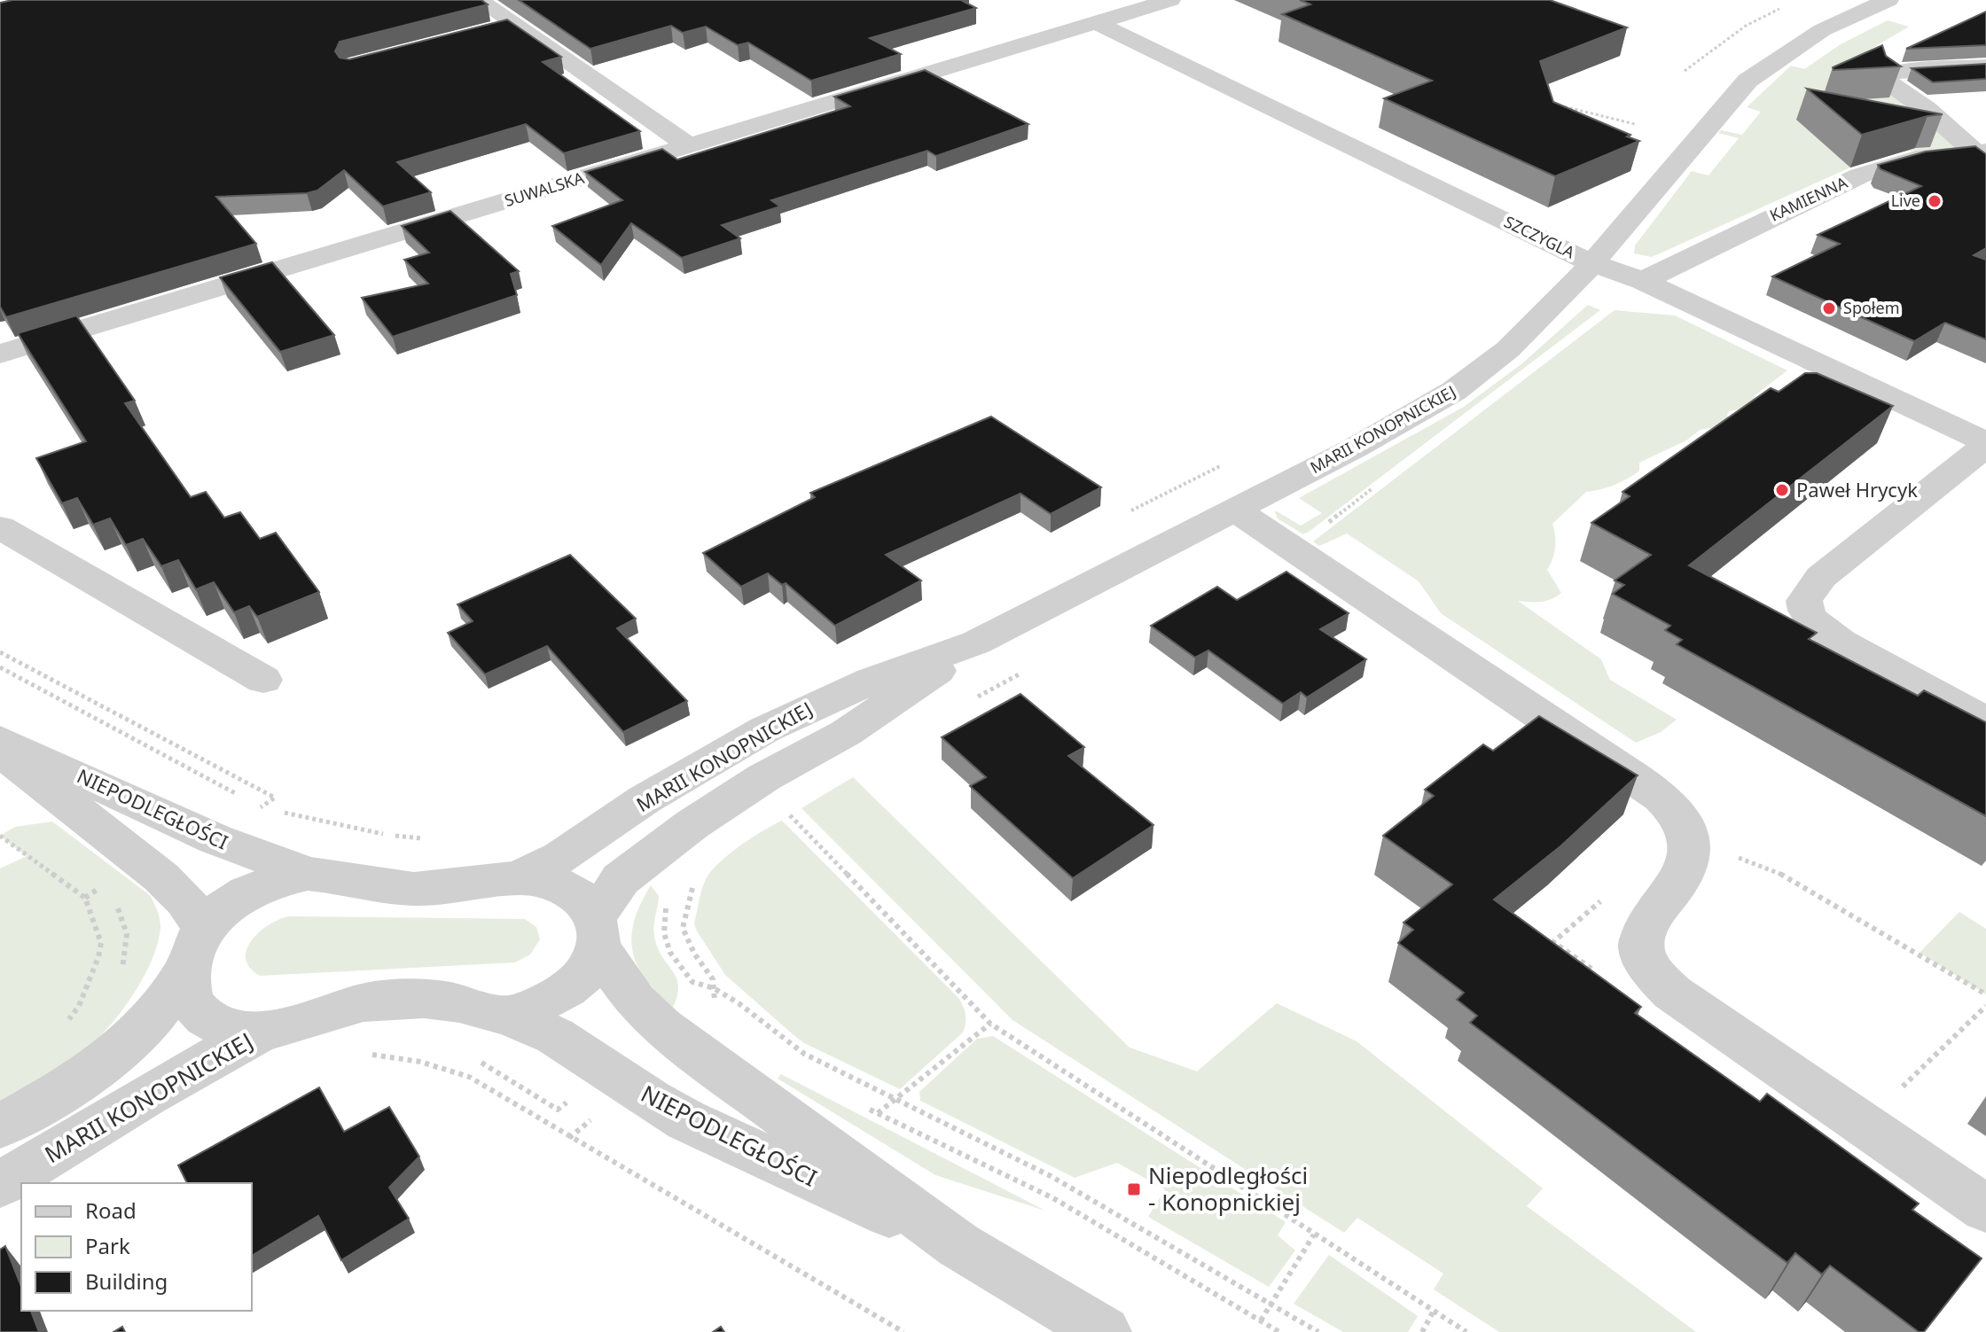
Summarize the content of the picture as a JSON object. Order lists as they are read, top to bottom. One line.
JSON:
{"streets":{"street":["SUWALSKA","KAMIENNA","SZCZYGLA","MARII KONOPNICKIEJ","NIEPODLEGŁOŚCI"]},"crossings":[["SUWALSKA","SZCZYGLA"],["KAMIENNA","SZCZYGLA"],["SZCZYGLA","MARII KONOPNICKIEJ"],["MARII KONOPNICKIEJ","NIEPODLEGŁOŚCI"]],"places":{"other":["Live","Społem","Paweł Hrycyk"],"transit":["Niepodległości - Konopnickiej"]},"legend":["Road","Park","Building"]}
